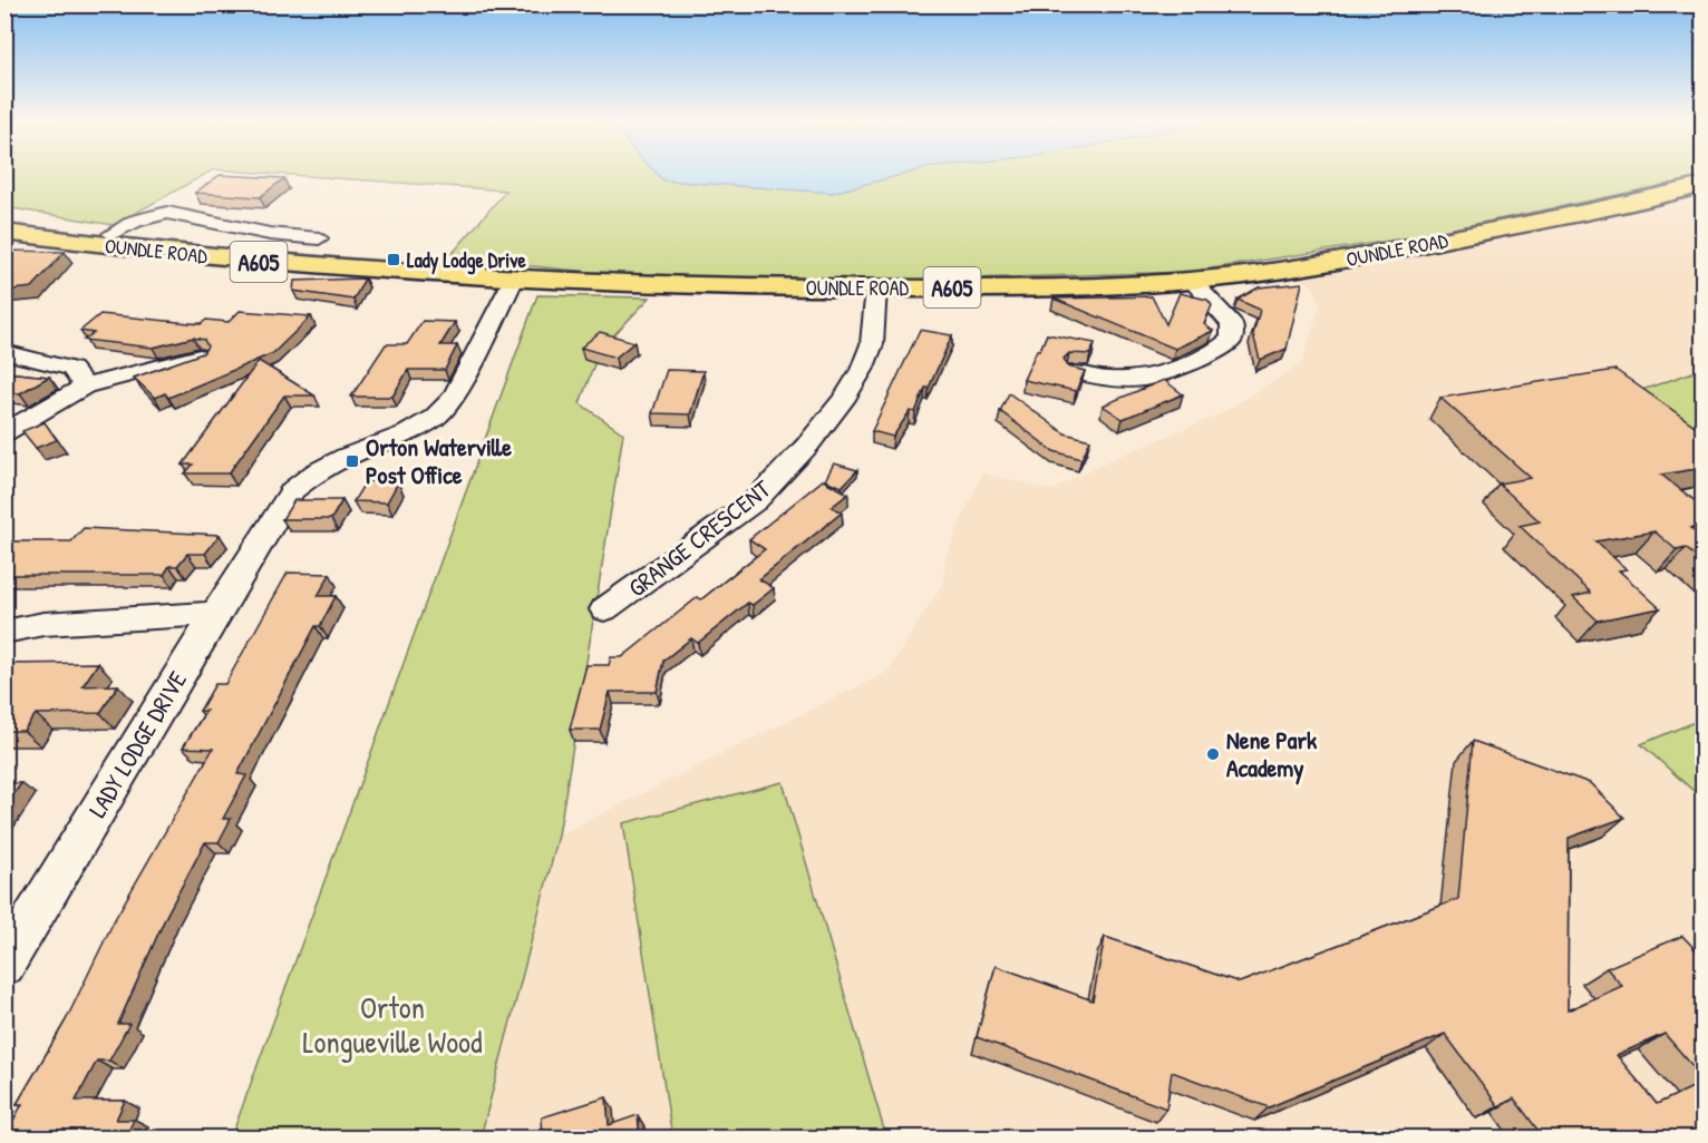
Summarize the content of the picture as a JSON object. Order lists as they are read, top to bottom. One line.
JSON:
{"streets":{"main road":["OUNDLE ROAD","A605"],"street":["GRANGE CRESCENT","LADY LODGE DRIVE"]},"crossings":[["OUNDLE ROAD","GRANGE CRESCENT"],["OUNDLE ROAD","LADY LODGE DRIVE"]],"parks":["Orton Longueville Wood"],"places":{"transit":["Lady Lodge Drive","Orton Waterville Post Office"],"other":["Nene Park Academy"]}}
